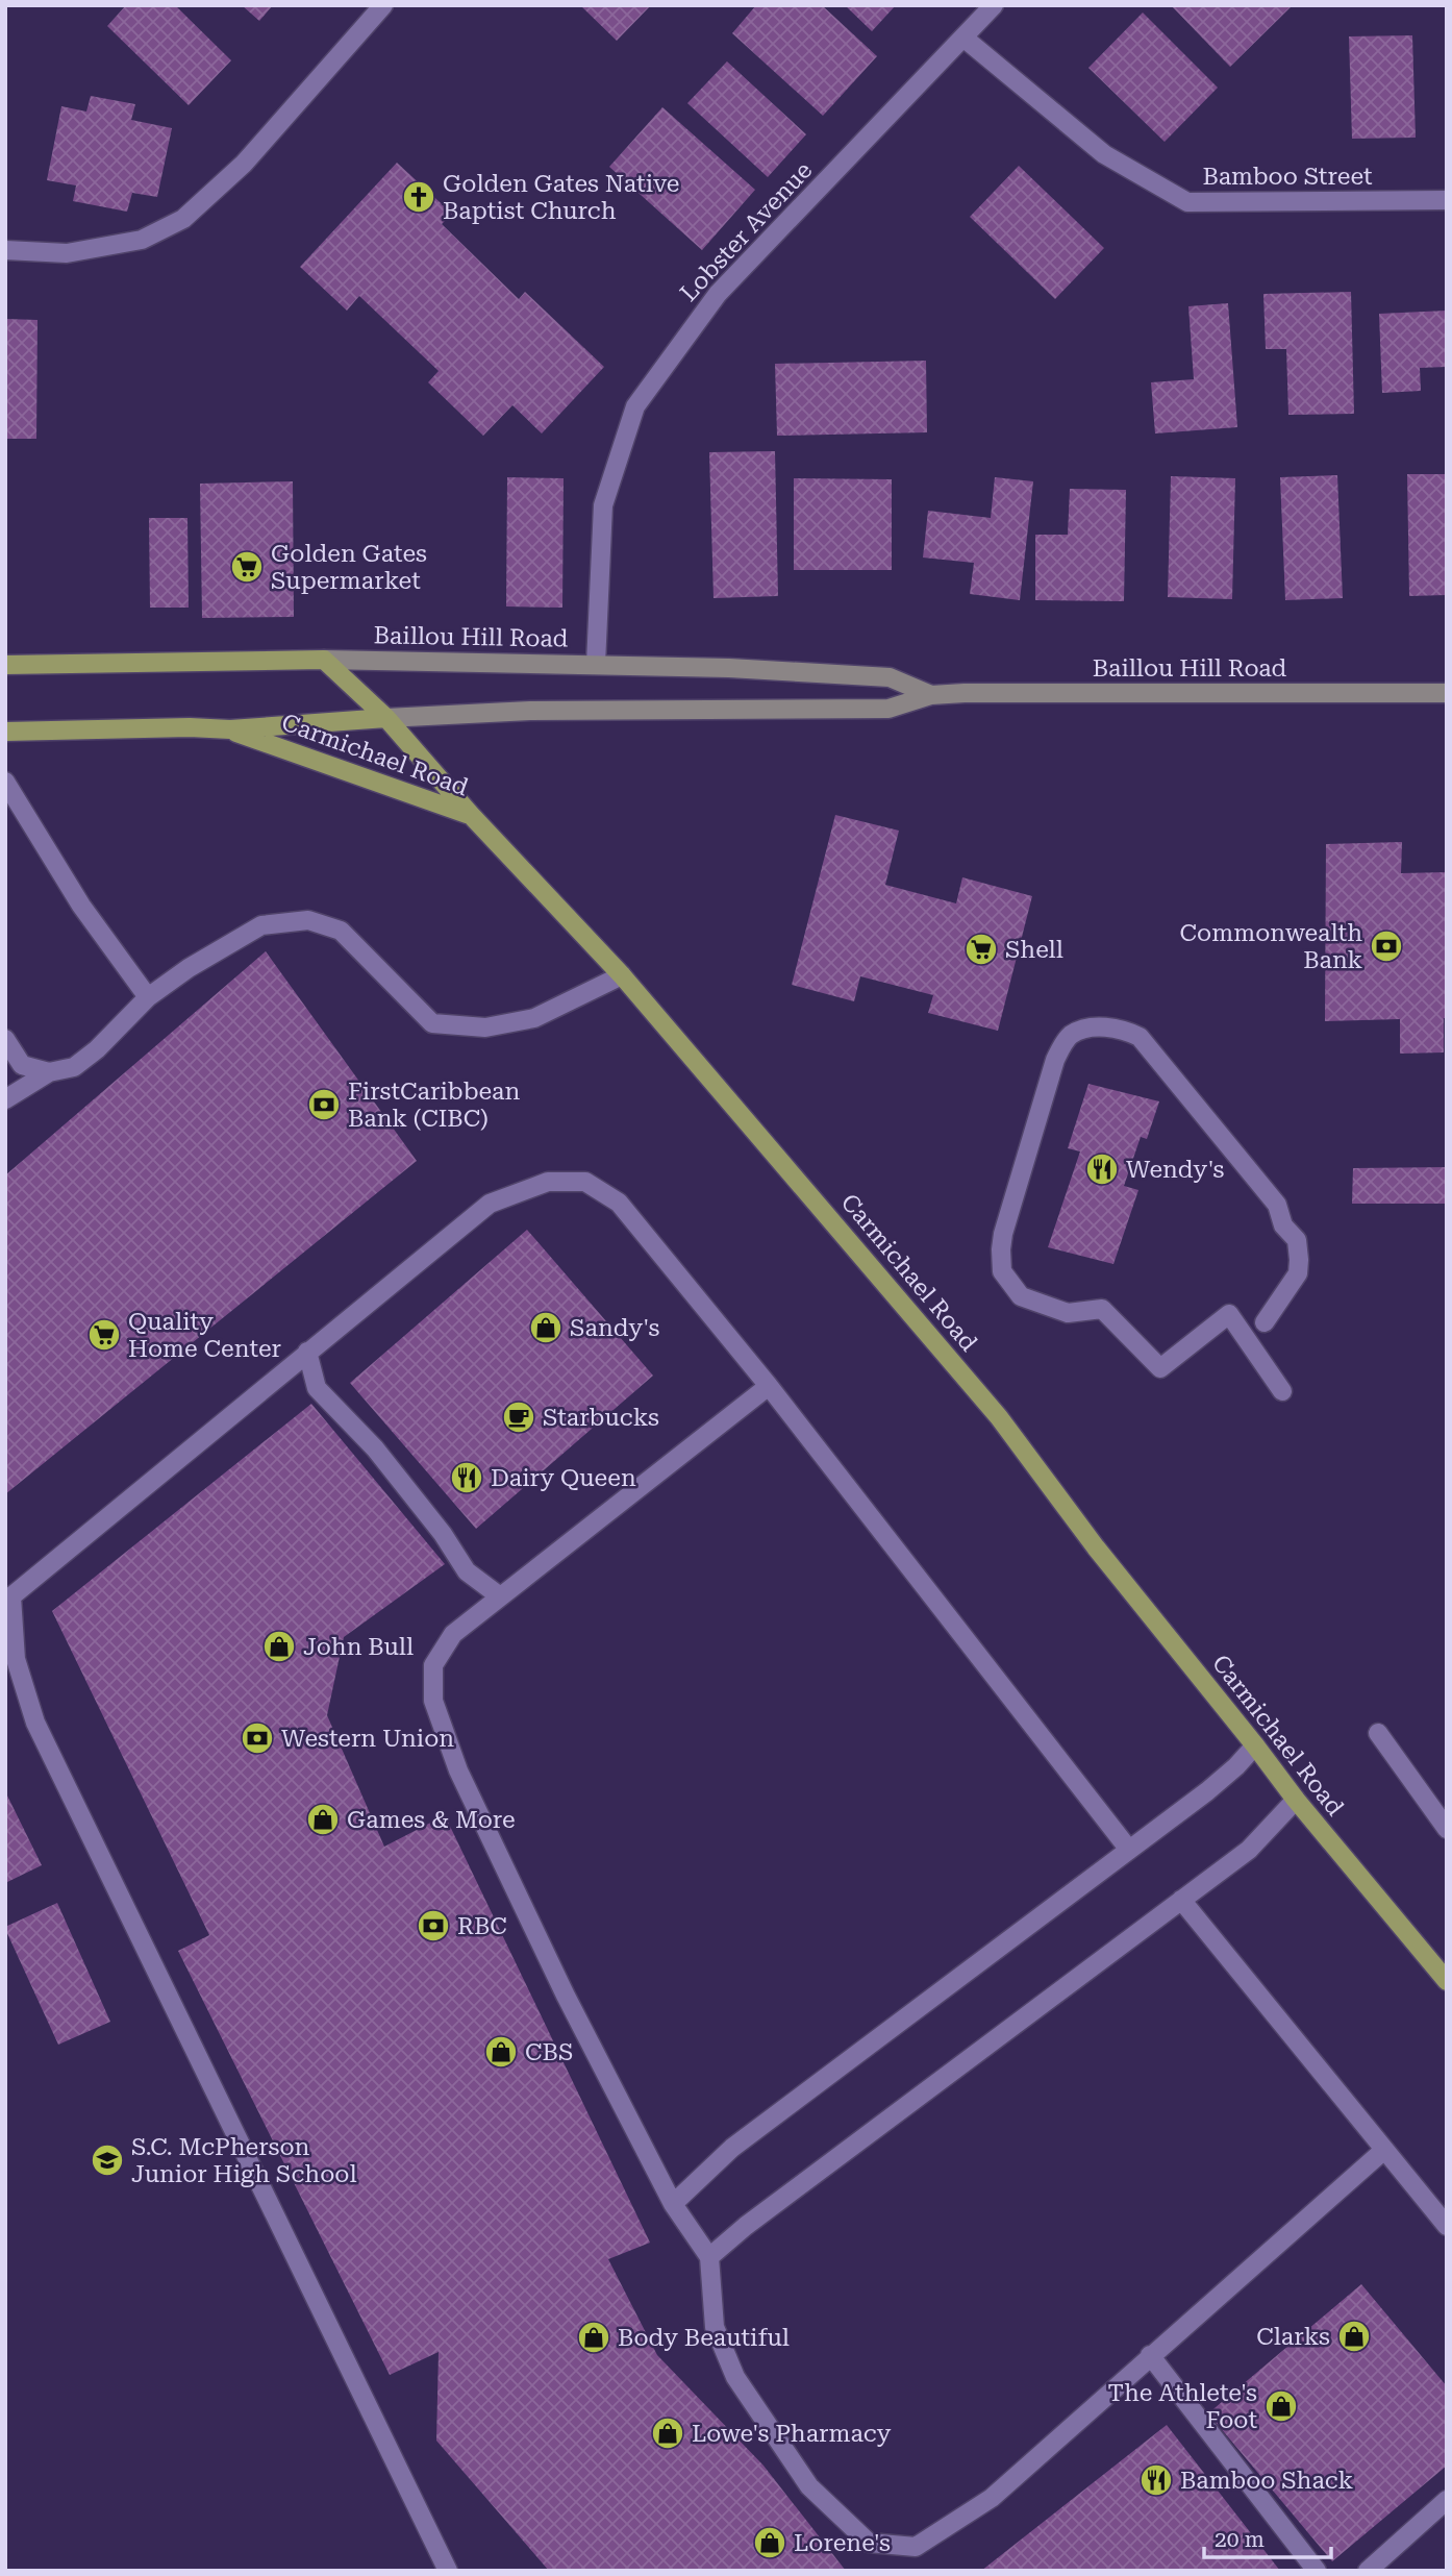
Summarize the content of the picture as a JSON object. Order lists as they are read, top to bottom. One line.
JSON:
{"streets":{"main road":["Baillou Hill Road","Carmichael Road"],"street":["Bamboo Street","Lobster Avenue"]},"crossings":[["Bamboo Street","Lobster Avenue"],["Lobster Avenue","Baillou Hill Road"],["Baillou Hill Road","Carmichael Road"]],"places":{"church":["Golden Gates Native Baptist Church"],"supermarket":["Golden Gates Supermarket","Shell","Quality Home Center"],"bank":["Commonwealth Bank","FirstCaribbean Bank (CIBC)","Western Union","RBC"],"restaurant":["Wendy's","Dairy Queen","Bamboo Shack"],"shop":["Sandy's","John Bull","Games & More","CBS","Clarks","Body Beautiful","The Athlete's Foot","Lowe's Pharmacy","Lorene's"],"cafe":["Starbucks"],"school or university":["S.C. McPherson Junior High School"]},"scale_bar":"20 m"}
